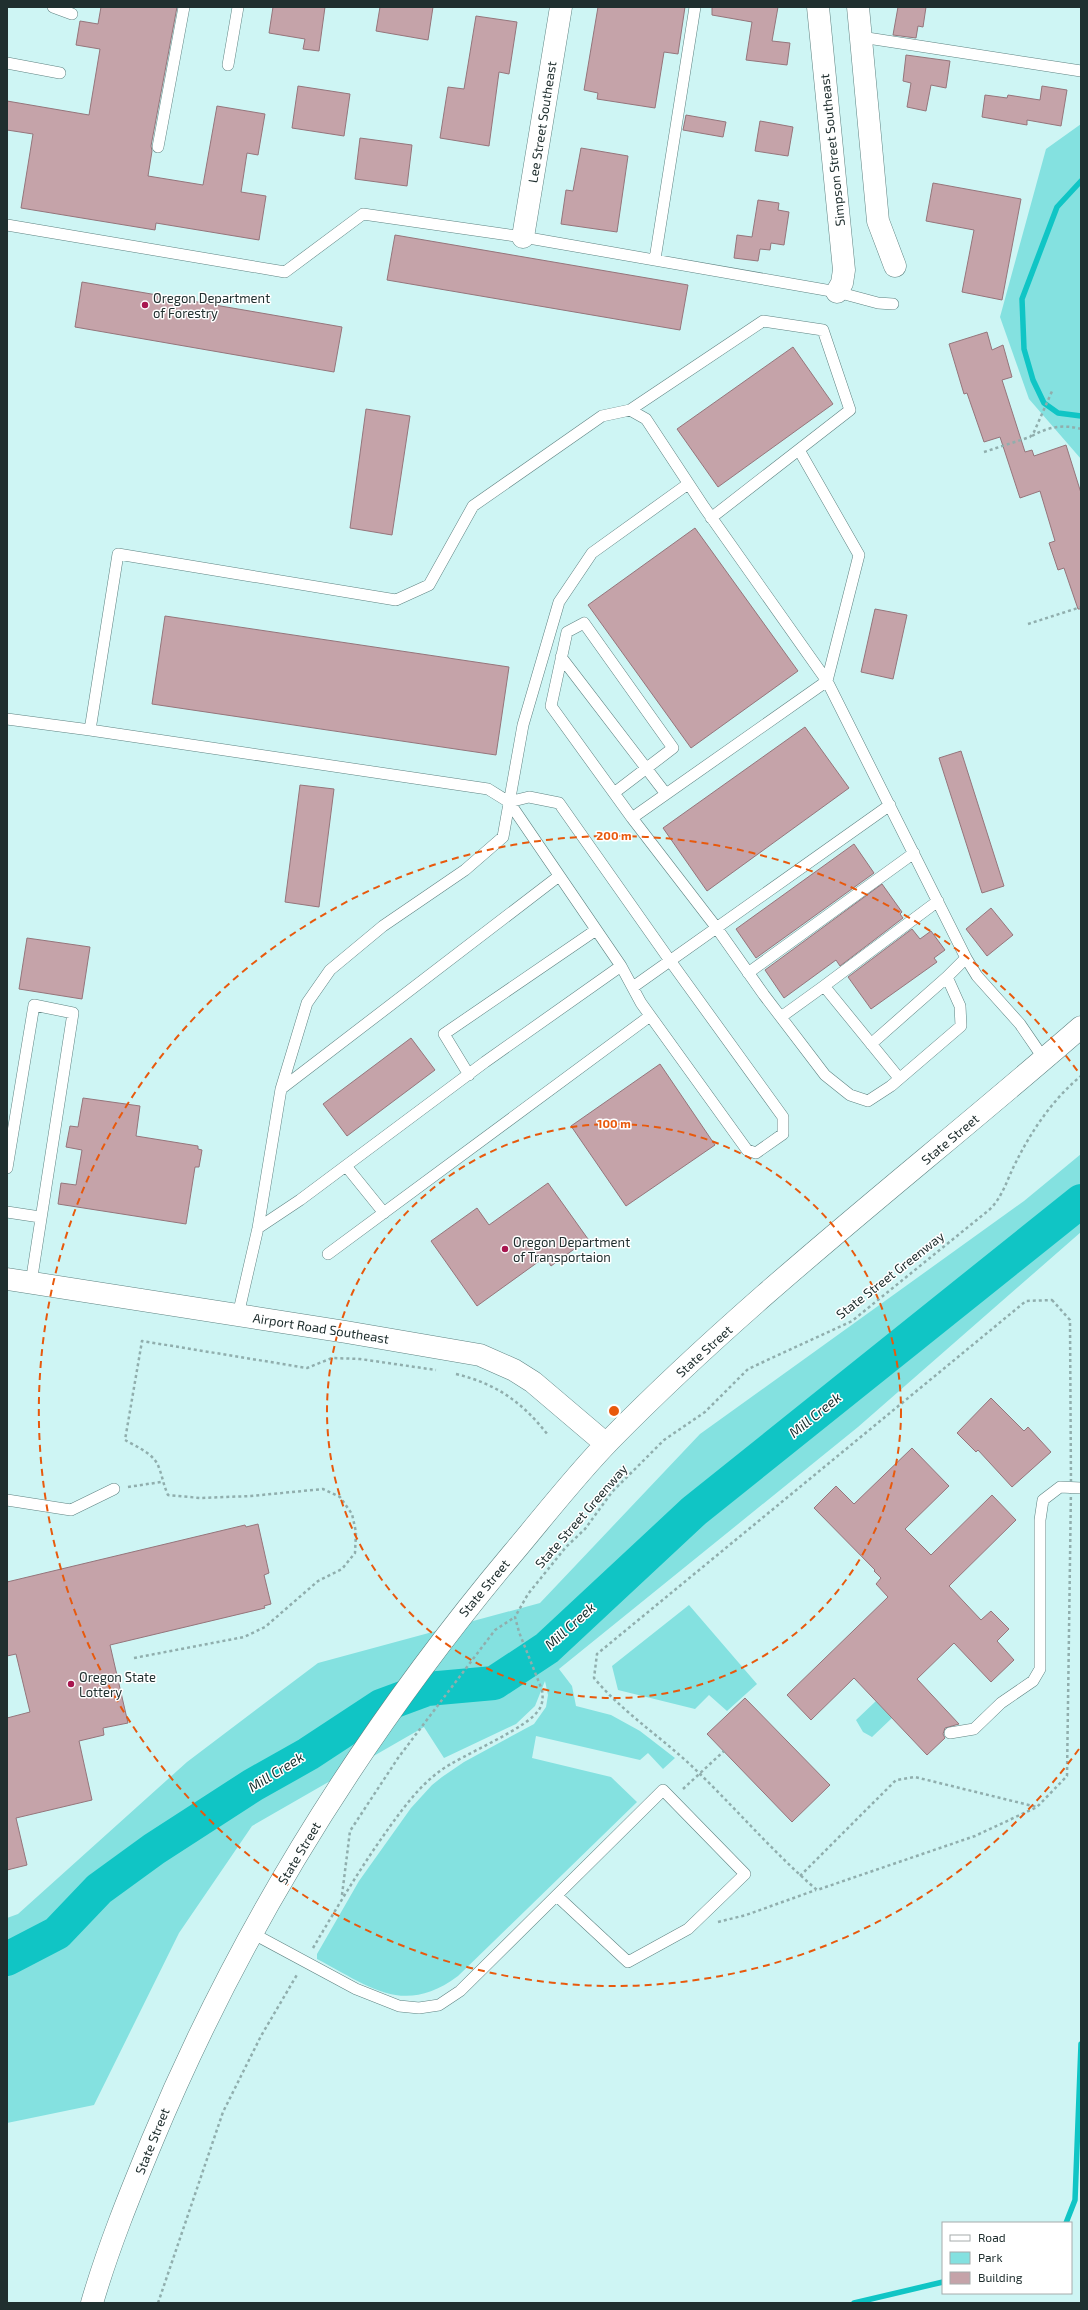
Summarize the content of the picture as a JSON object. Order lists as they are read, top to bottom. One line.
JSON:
{"streets":{"main road":["Lee Street Southeast","Simpson Street Southeast","State Street","Airport Road Southeast"],"path":["State Street Greenway"]},"crossings":[["State Street","Airport Road Southeast"]],"water":["Mill Creek"],"places":["Oregon Department of Forestry","Oregon Department of Transportaion","Oregon State Lottery"],"legend":["Road","Park","Building"],"rings":["200 m","100 m"]}
